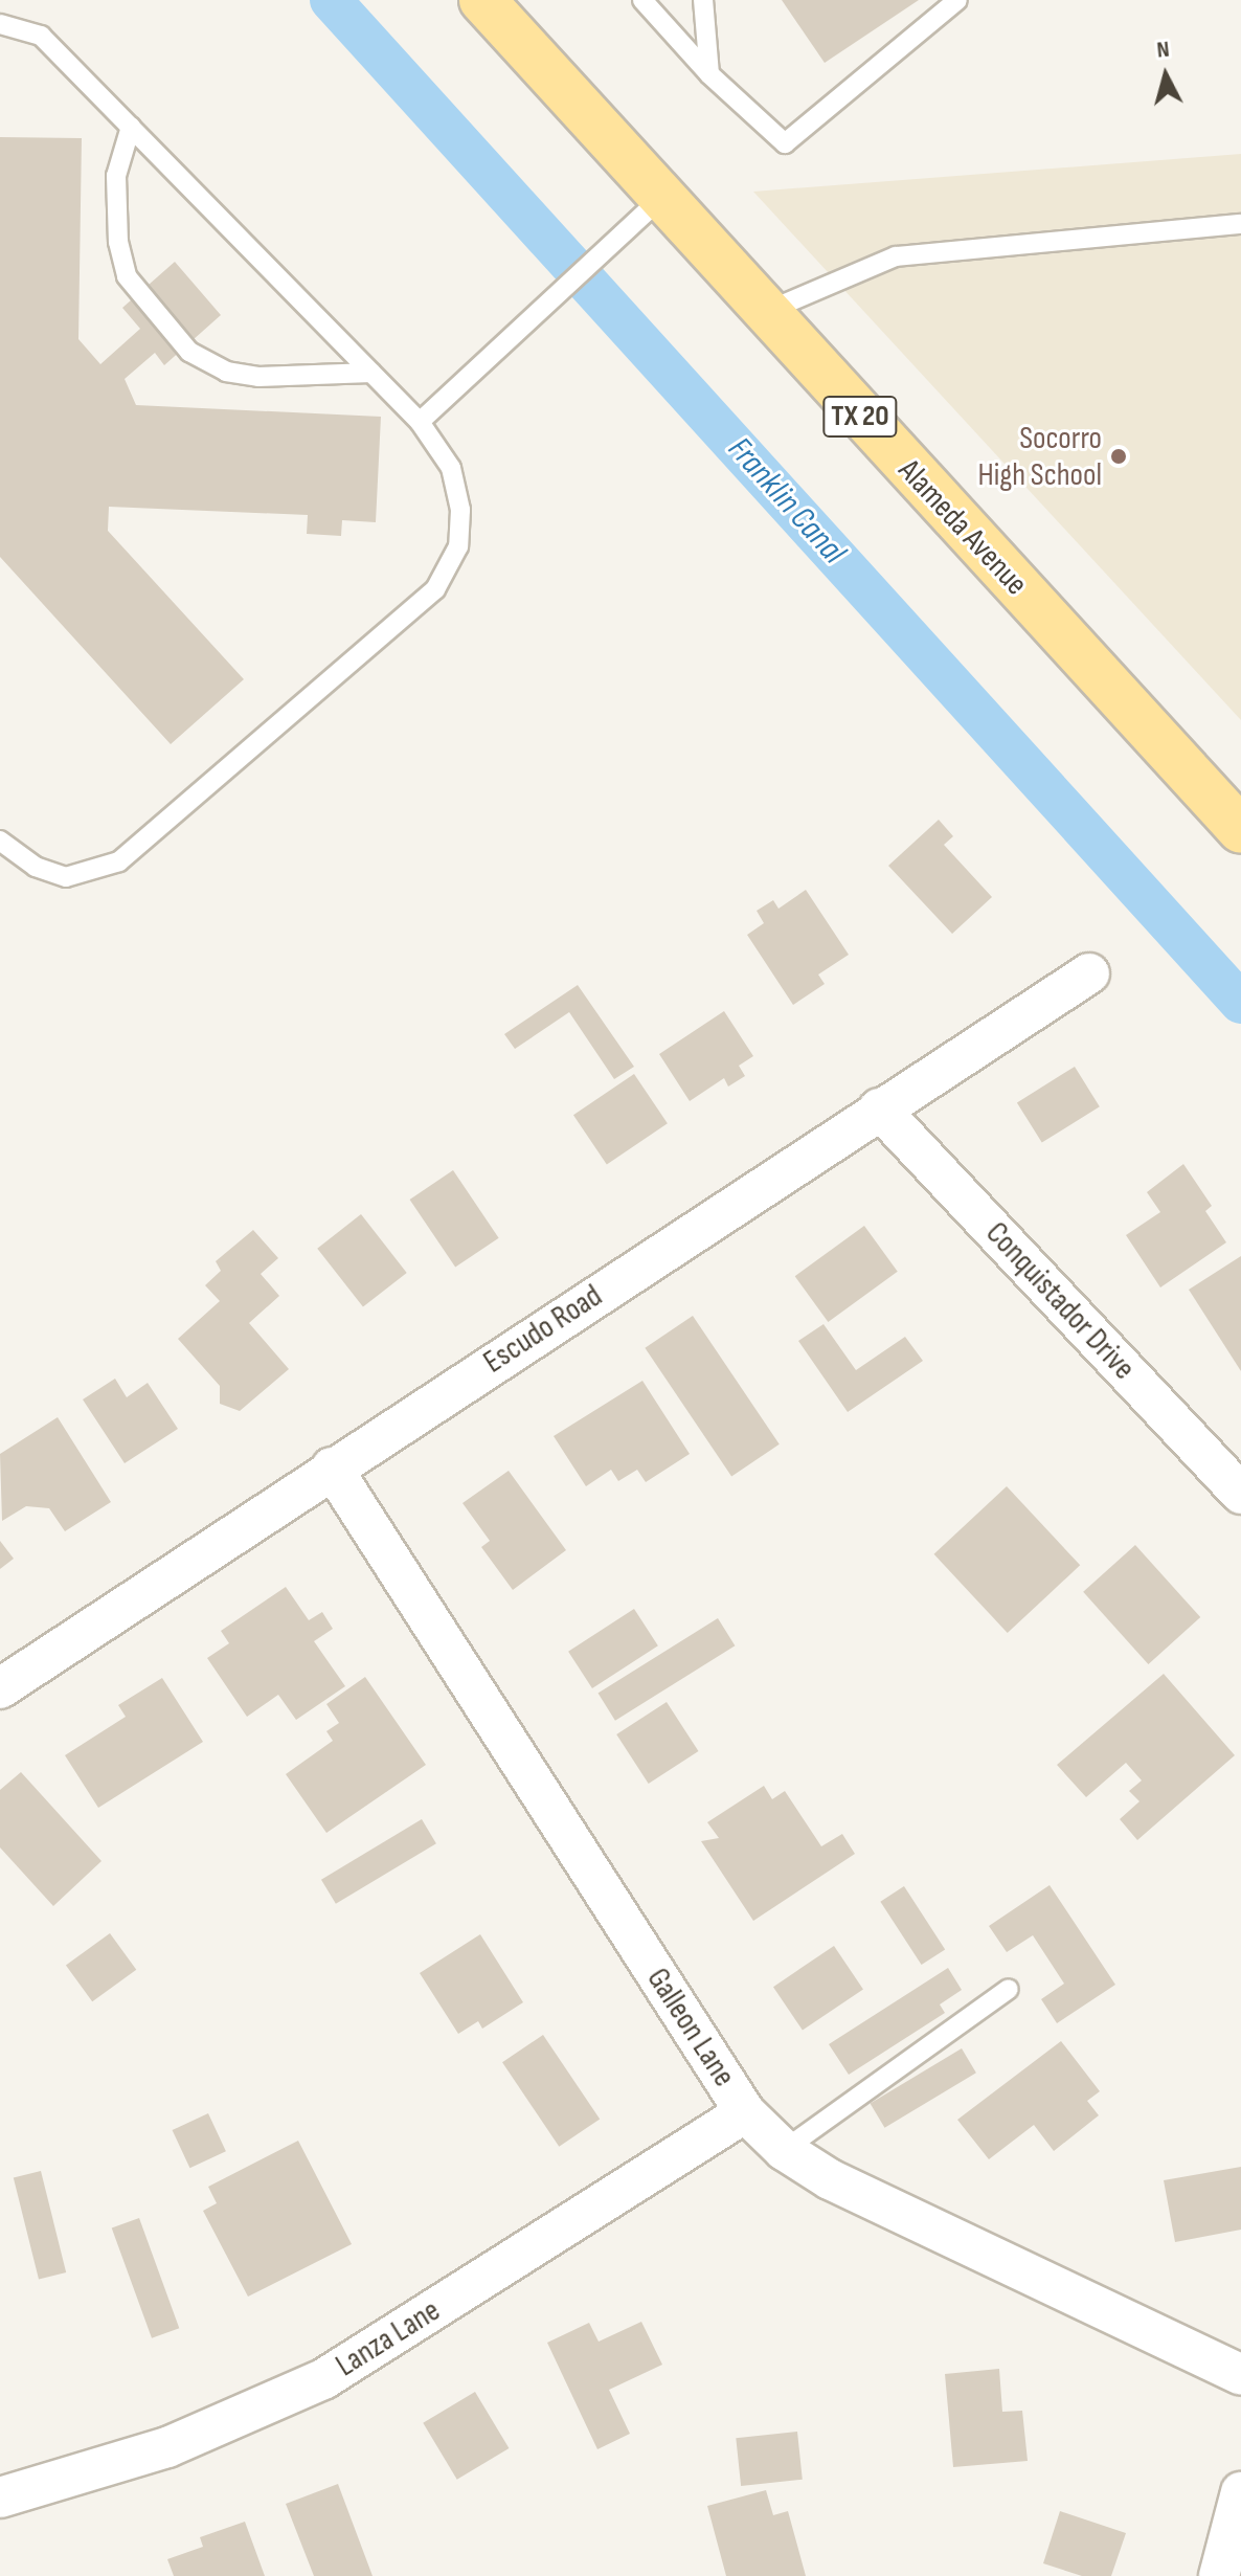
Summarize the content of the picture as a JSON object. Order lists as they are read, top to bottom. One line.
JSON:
{"streets":{"main road":["TX 20","Alameda Avenue"],"street":["Conquistador Drive","Escudo Road","Galleon Lane","Lanza Lane"]},"crossings":[["Conquistador Drive","Escudo Road"],["Escudo Road","Galleon Lane"],["Galleon Lane","Lanza Lane"]],"water":["Franklin Canal"],"places":["Socorro High School"],"north":"top"}
